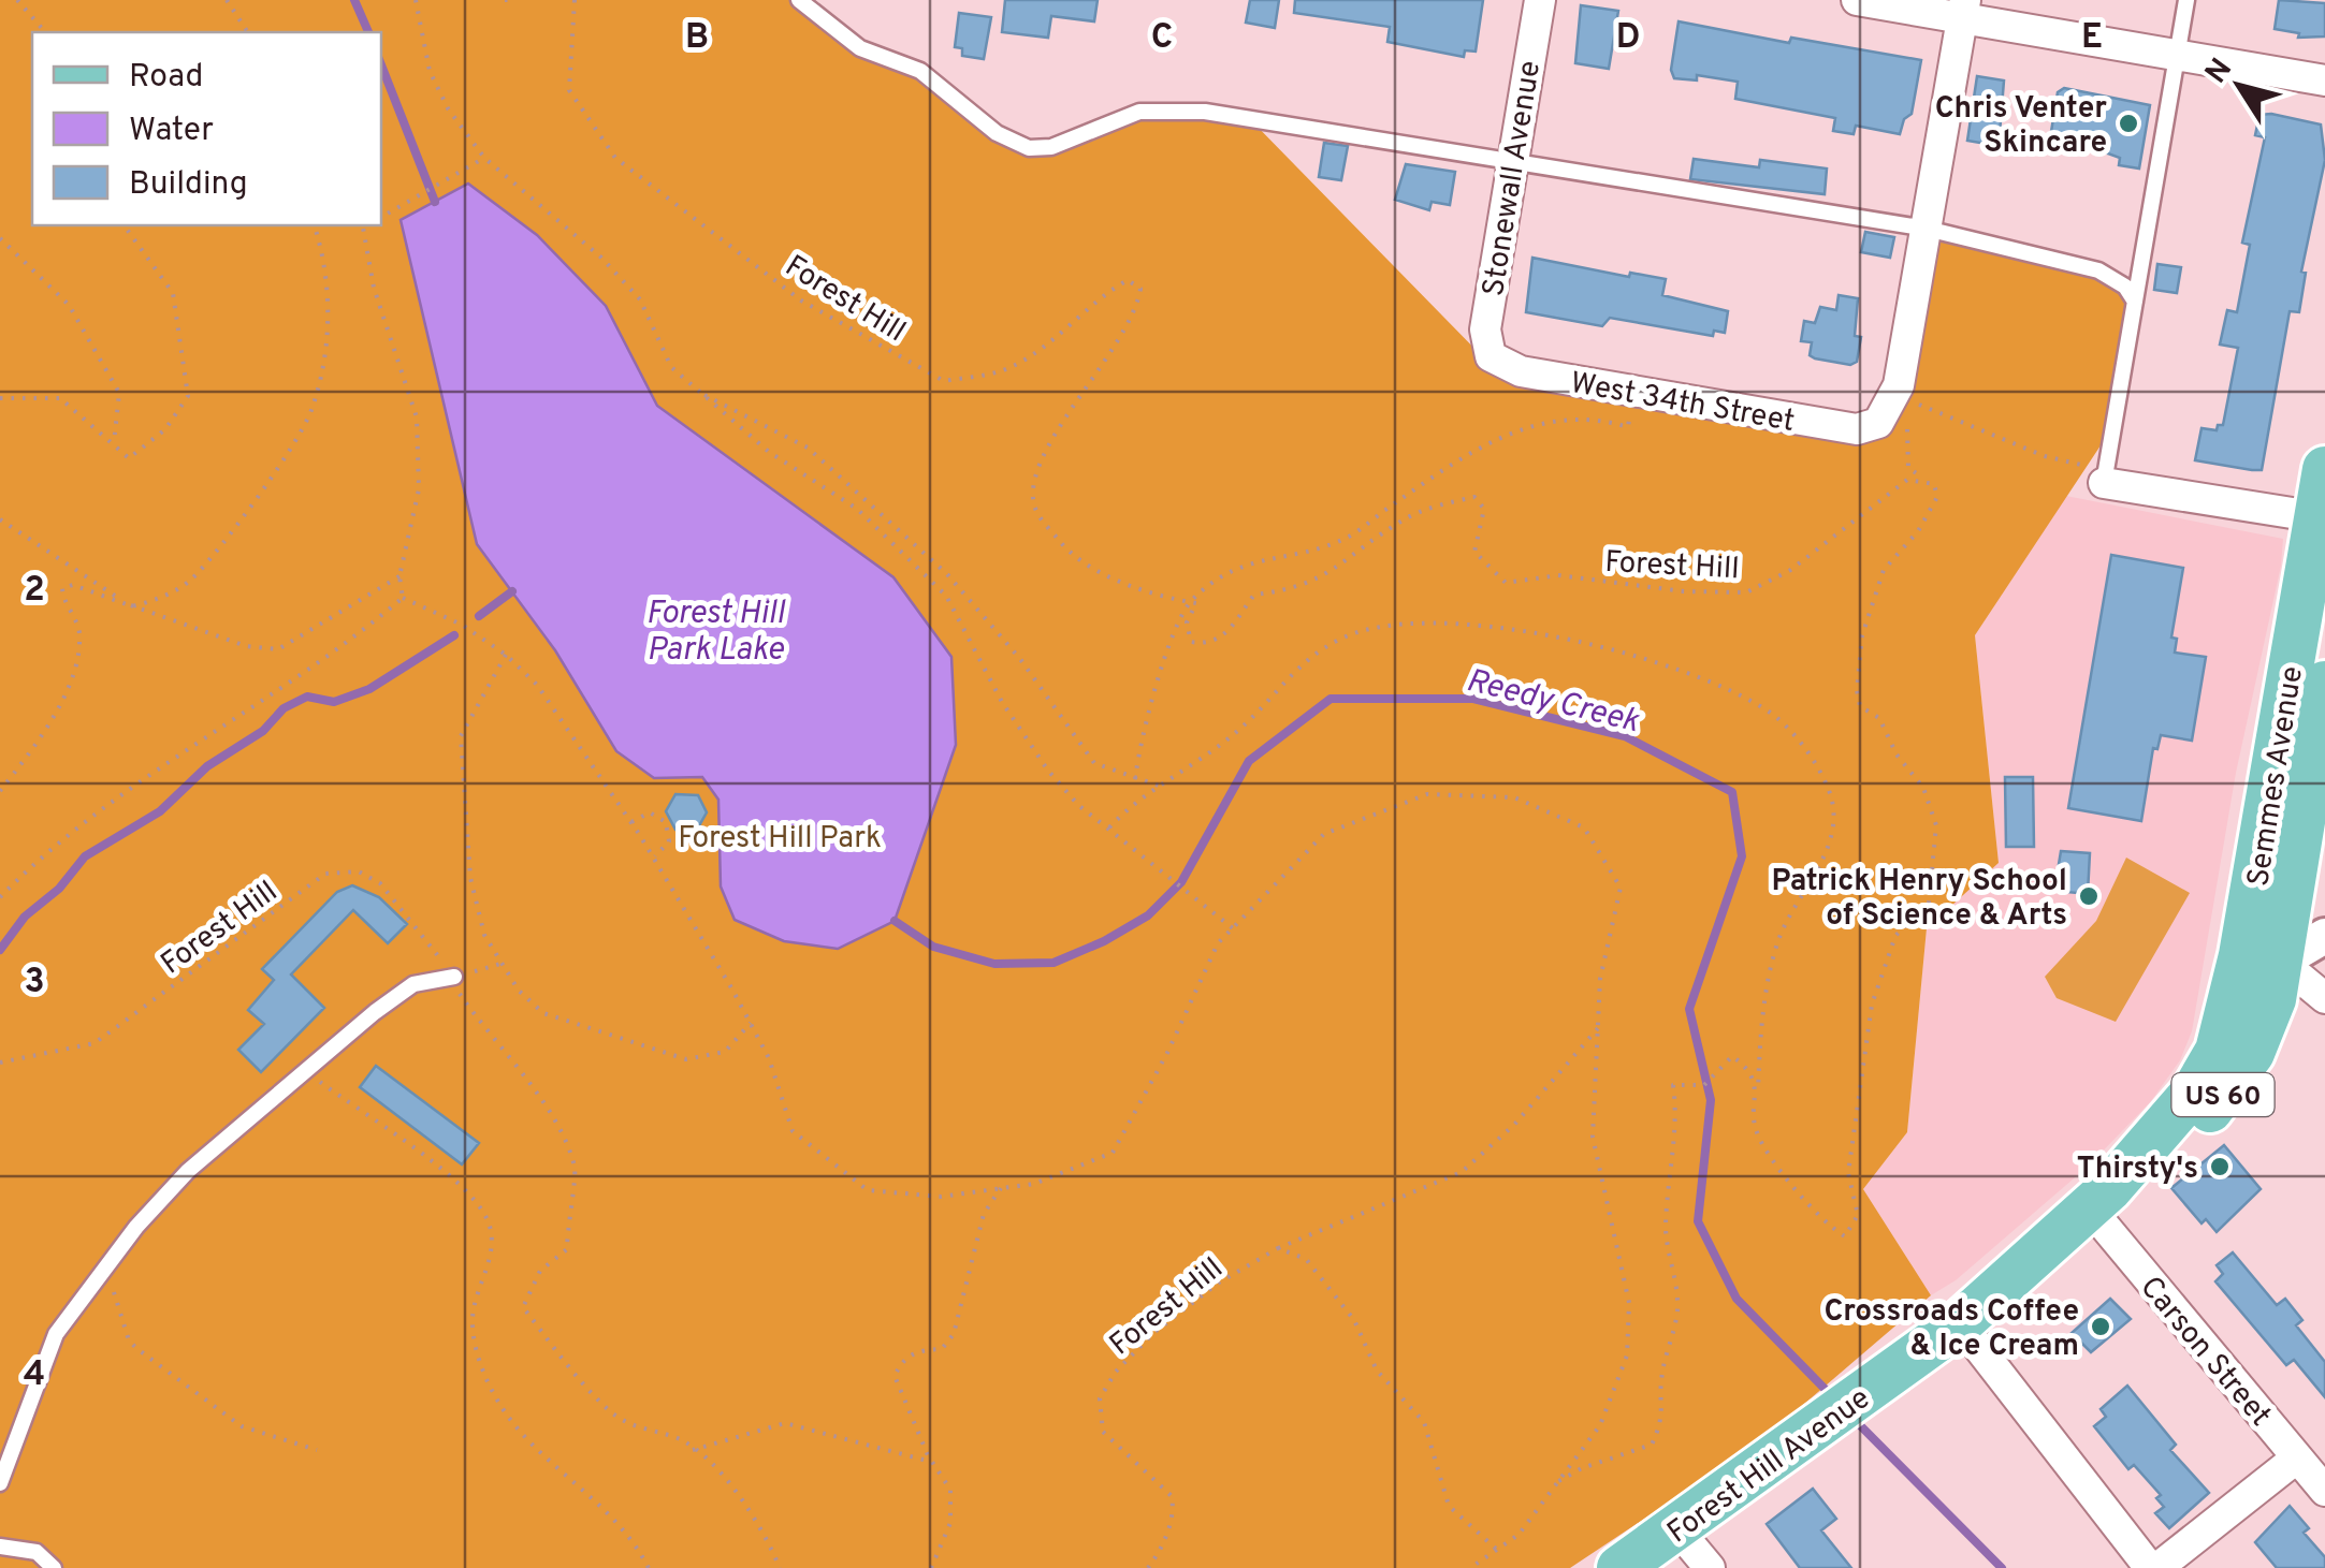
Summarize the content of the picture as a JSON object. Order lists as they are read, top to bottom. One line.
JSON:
{"streets":{"main road":["Semmes Avenue","US 60","Forest Hill Avenue"],"street":["Stonewall Avenue","West 34th Street","Carson Street"],"path":["Forest Hill"]},"crossings":[["Stonewall Avenue","West 34th Street"],["Semmes Avenue","Forest Hill Avenue"],["Carson Street","Forest Hill Avenue"]],"water":["Forest Hill Park Lake","Reedy Creek"],"parks":["Forest Hill Park"],"places":["Chris Venter Skincare","Patrick Henry School of Science & Arts","Thirsty's","Crossroads Coffee & Ice Cream"],"legend":["Road","Water","Building"],"north":"top left","grid":{"columns":["B","C","D","E"],"rows":["2","3","4"]}}
